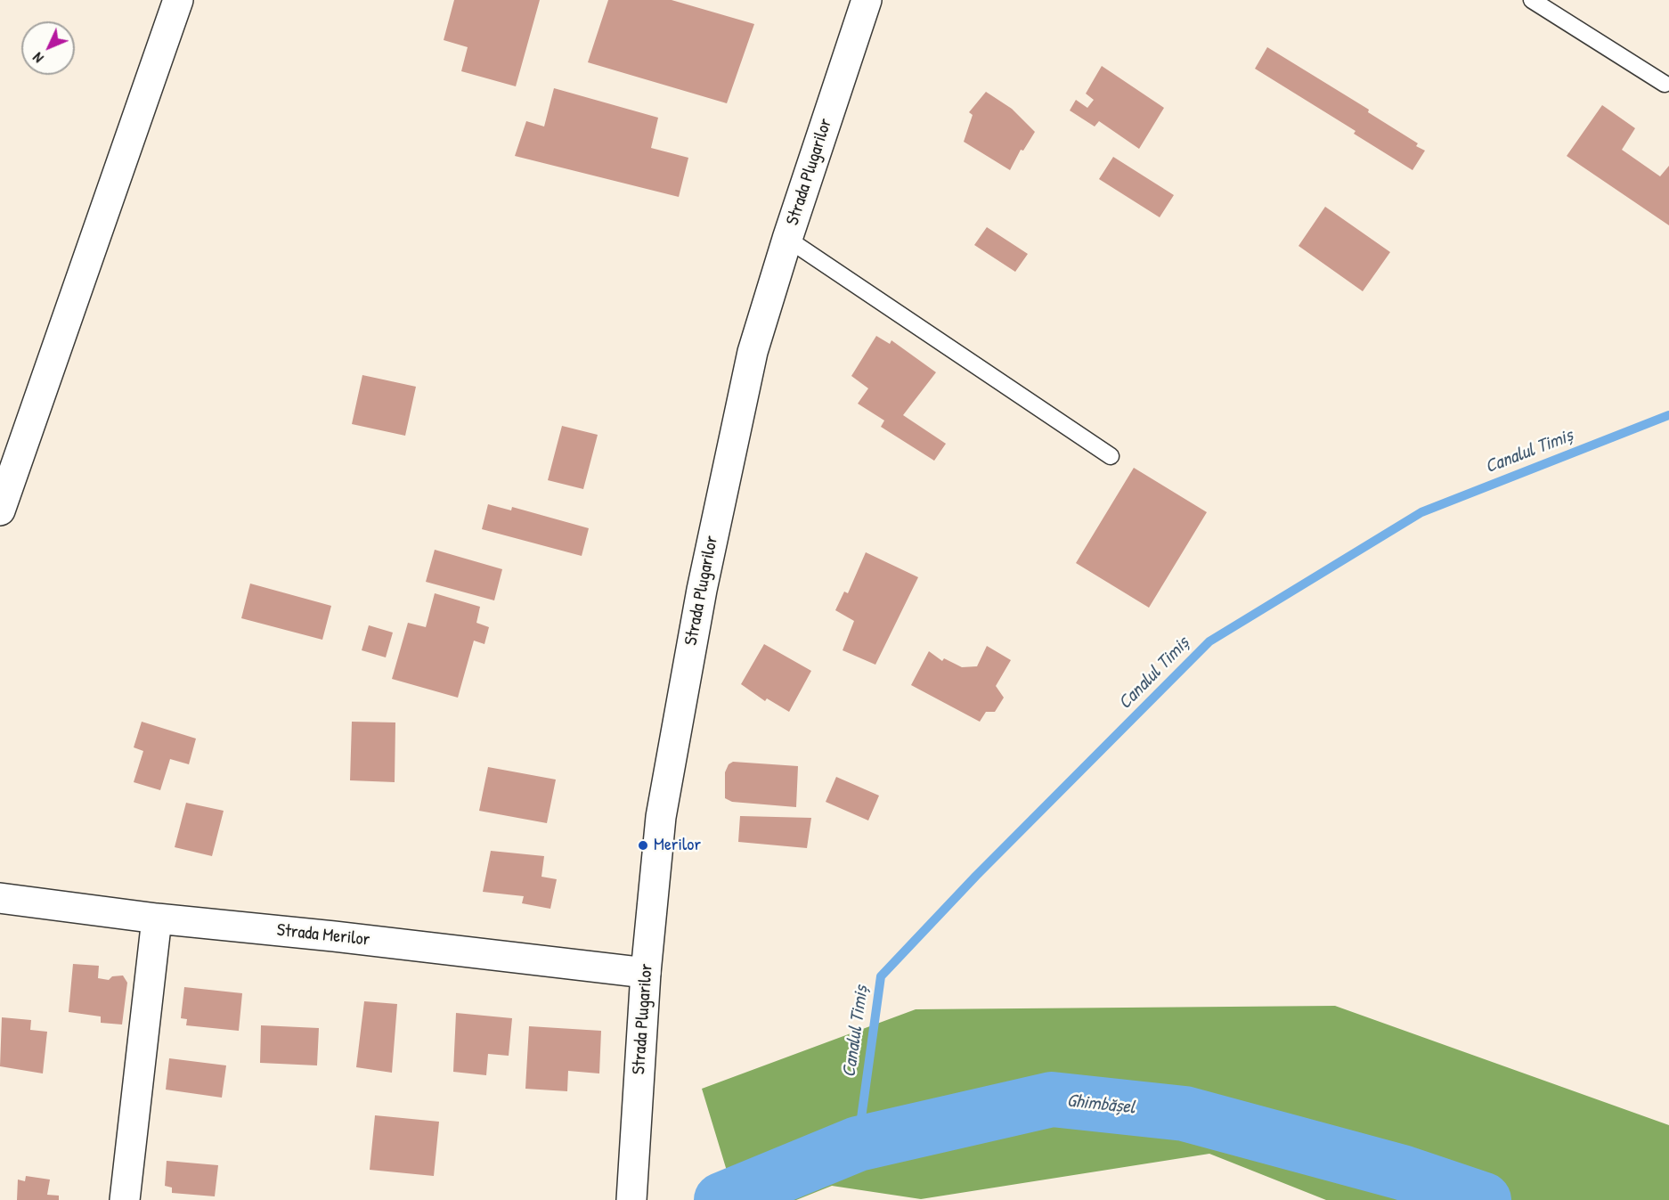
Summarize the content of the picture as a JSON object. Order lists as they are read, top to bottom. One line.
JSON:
{"streets":{"street":["Strada Plugarilor","Strada Merilor"]},"crossings":[["Strada Plugarilor","Strada Merilor"]],"water":["Canalul Timiș","Ghimbășel"],"places":["Merilor"],"north":"bottom left"}
